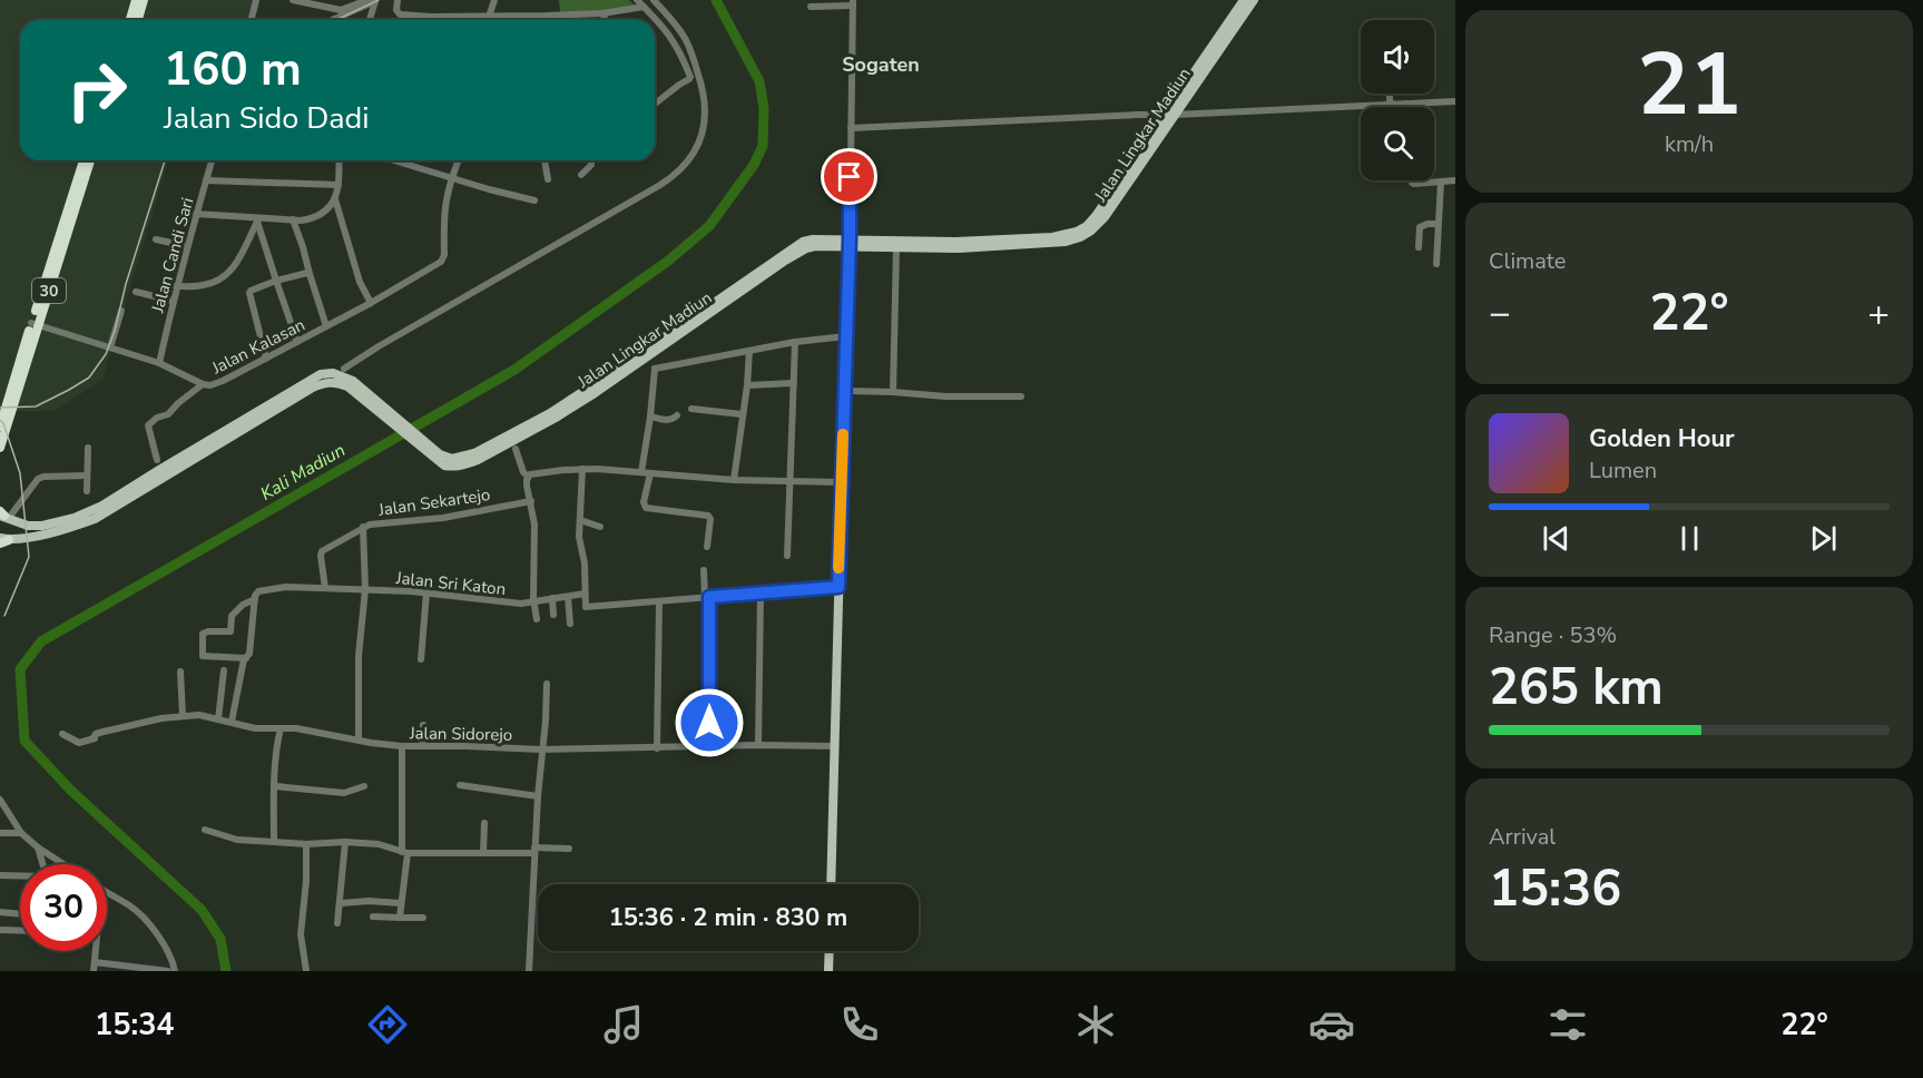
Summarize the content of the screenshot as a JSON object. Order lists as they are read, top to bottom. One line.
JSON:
{"streets":{"highway":["30"],"main road":["Jalan Lingkar Madiun"],"street":["Jalan Candi Sari","Jalan Kalasan","Jalan Sekartejo","Jalan Sri Katon","Jalan Sidorejo"]},"crossings":[["Jalan Candi Sari","Jalan Kalasan"],["30","Jalan Kalasan"],["Jalan Sekartejo","Jalan Sri Katon"],["Jalan Sekartejo","Jalan Sidorejo"]],"districts":["Sogaten"],"water":["Kali Madiun"],"page":{"tile":[["21","km/h"],"Climate",["Range · 53%","265 km"],["Arrival","15:36"]],"turn":["160 m","Jalan Sido Dadi"],"heat":["−","22°","+"],"song":["Golden Hour","Lumen"],"limit":"30","trip":"15:36 · 2 min · 830 m","tabs":["15:34","22°"]}}
